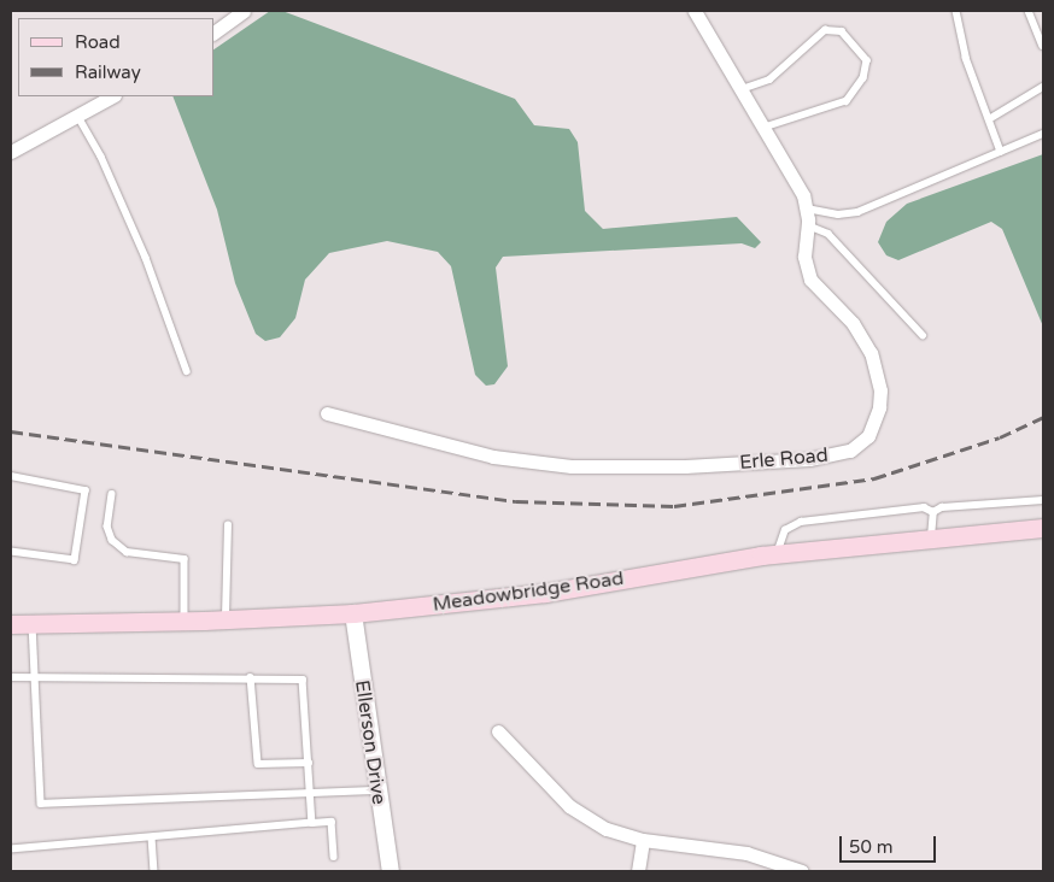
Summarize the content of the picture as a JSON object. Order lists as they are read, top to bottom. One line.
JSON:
{"streets":{"main road":["Meadowbridge Road"],"street":["Erle Road","Ellerson Drive"]},"crossings":[["Meadowbridge Road","Ellerson Drive"]],"legend":["Road","Railway"],"scale_bar":"50 m"}
